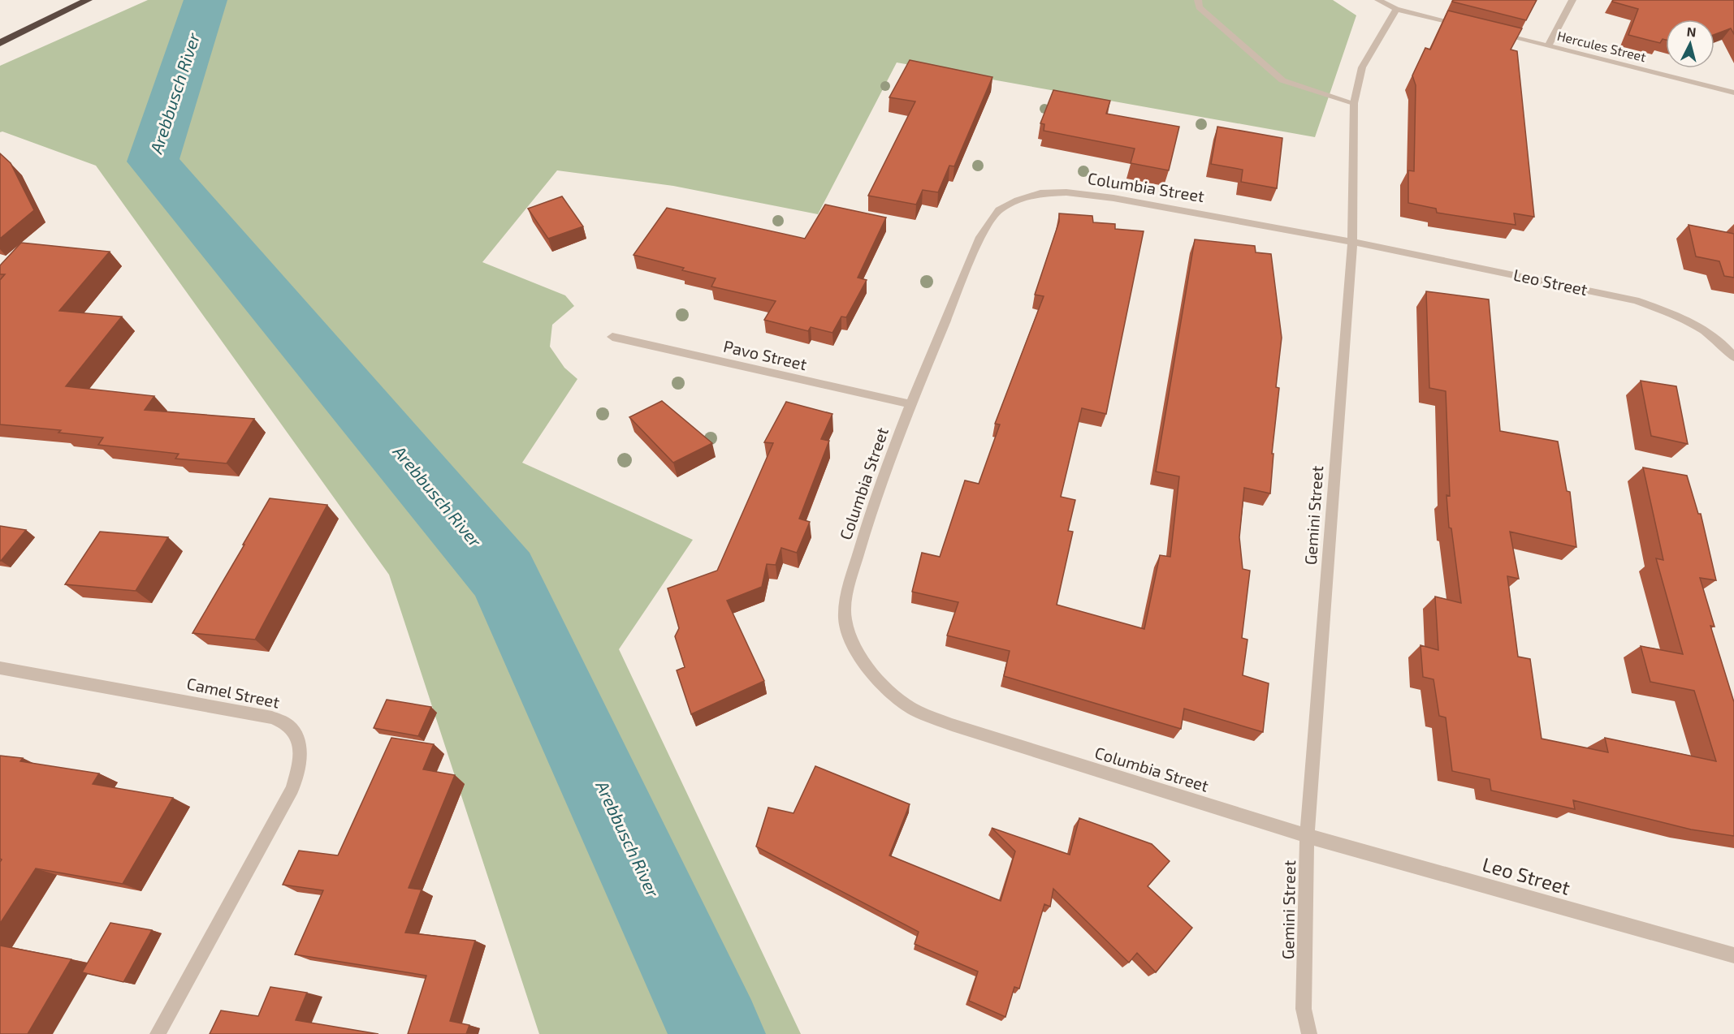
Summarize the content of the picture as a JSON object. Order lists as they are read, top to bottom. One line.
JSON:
{"streets":{"street":["Hercules Street","Columbia Street","Leo Street","Pavo Street","Gemini Street","Camel Street"]},"crossings":[["Columbia Street","Leo Street"],["Columbia Street","Pavo Street"],["Columbia Street","Gemini Street"],["Leo Street","Gemini Street"]],"water":["Arebbusch River"],"north":"top"}
